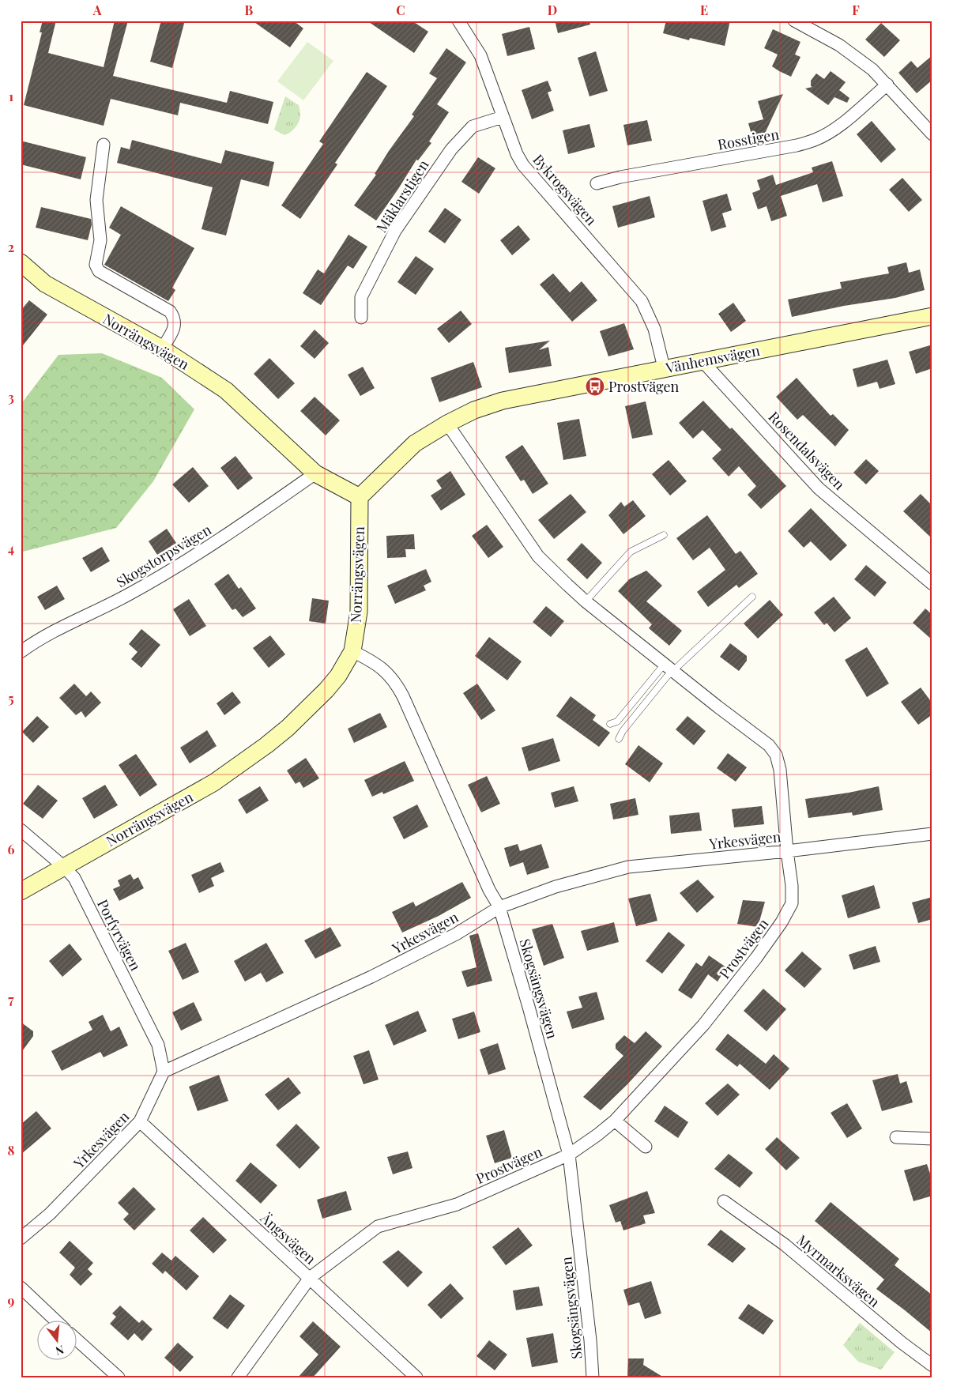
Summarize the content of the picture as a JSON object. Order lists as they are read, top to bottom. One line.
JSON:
{"streets":{"street":["Rosstigen","Bykrogsvägen","Mäklarstigen","Norrängsvägen","Vänhemsvägen","Rosendalsvägen","Skogstorpsvägen","Yrkesvägen","Porfyrvägen","Prostvägen","Skogsängsvägen","Ängsvägen","Myrmarksvägen"]},"crossings":[["Bykrogsvägen","Mäklarstigen"],["Bykrogsvägen","Vänhemsvägen"],["Norrängsvägen","Vänhemsvägen"],["Norrängsvägen","Skogstorpsvägen"],["Norrängsvägen","Porfyrvägen"],["Norrängsvägen","Skogsängsvägen"],["Vänhemsvägen","Rosendalsvägen"],["Vänhemsvägen","Prostvägen"],["Yrkesvägen","Porfyrvägen"],["Yrkesvägen","Prostvägen"],["Yrkesvägen","Skogsängsvägen"],["Yrkesvägen","Ängsvägen"],["Prostvägen","Skogsängsvägen"],["Prostvägen","Ängsvägen"]],"places":{"bus stop":["Prostvägen"]},"north":"bottom","grid":{"columns":["A","B","C","D","E","F"],"rows":["1","2","3","4","5","6","7","8","9"]}}
